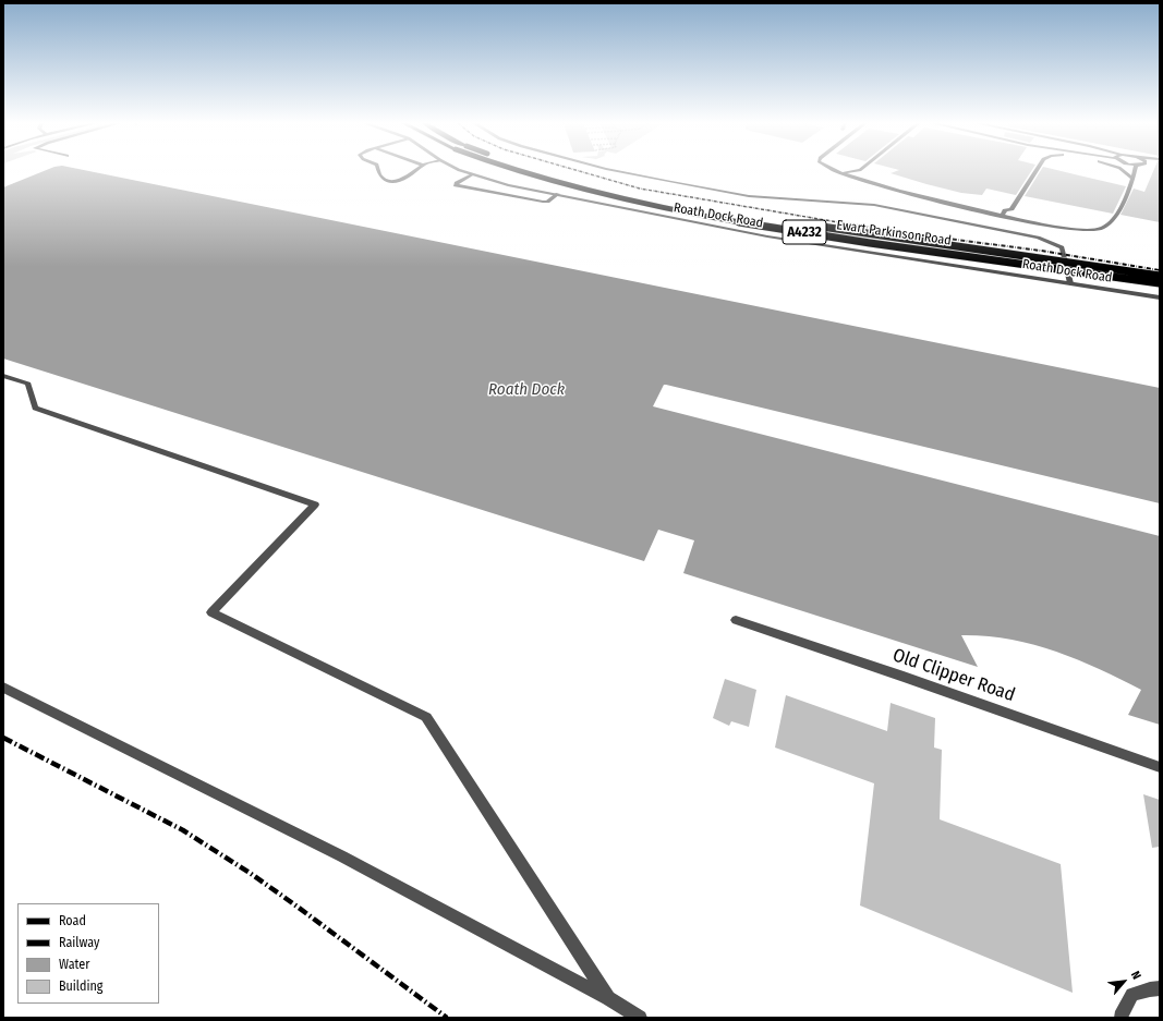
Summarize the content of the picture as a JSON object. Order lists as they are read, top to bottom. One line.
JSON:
{"streets":{"main road":["A4232","Ewart Parkinson Road"],"street":["Roath Dock Road","Old Clipper Road"]},"water":["Roath Dock"],"legend":["Road","Railway","Water","Building"],"north":"top right"}
